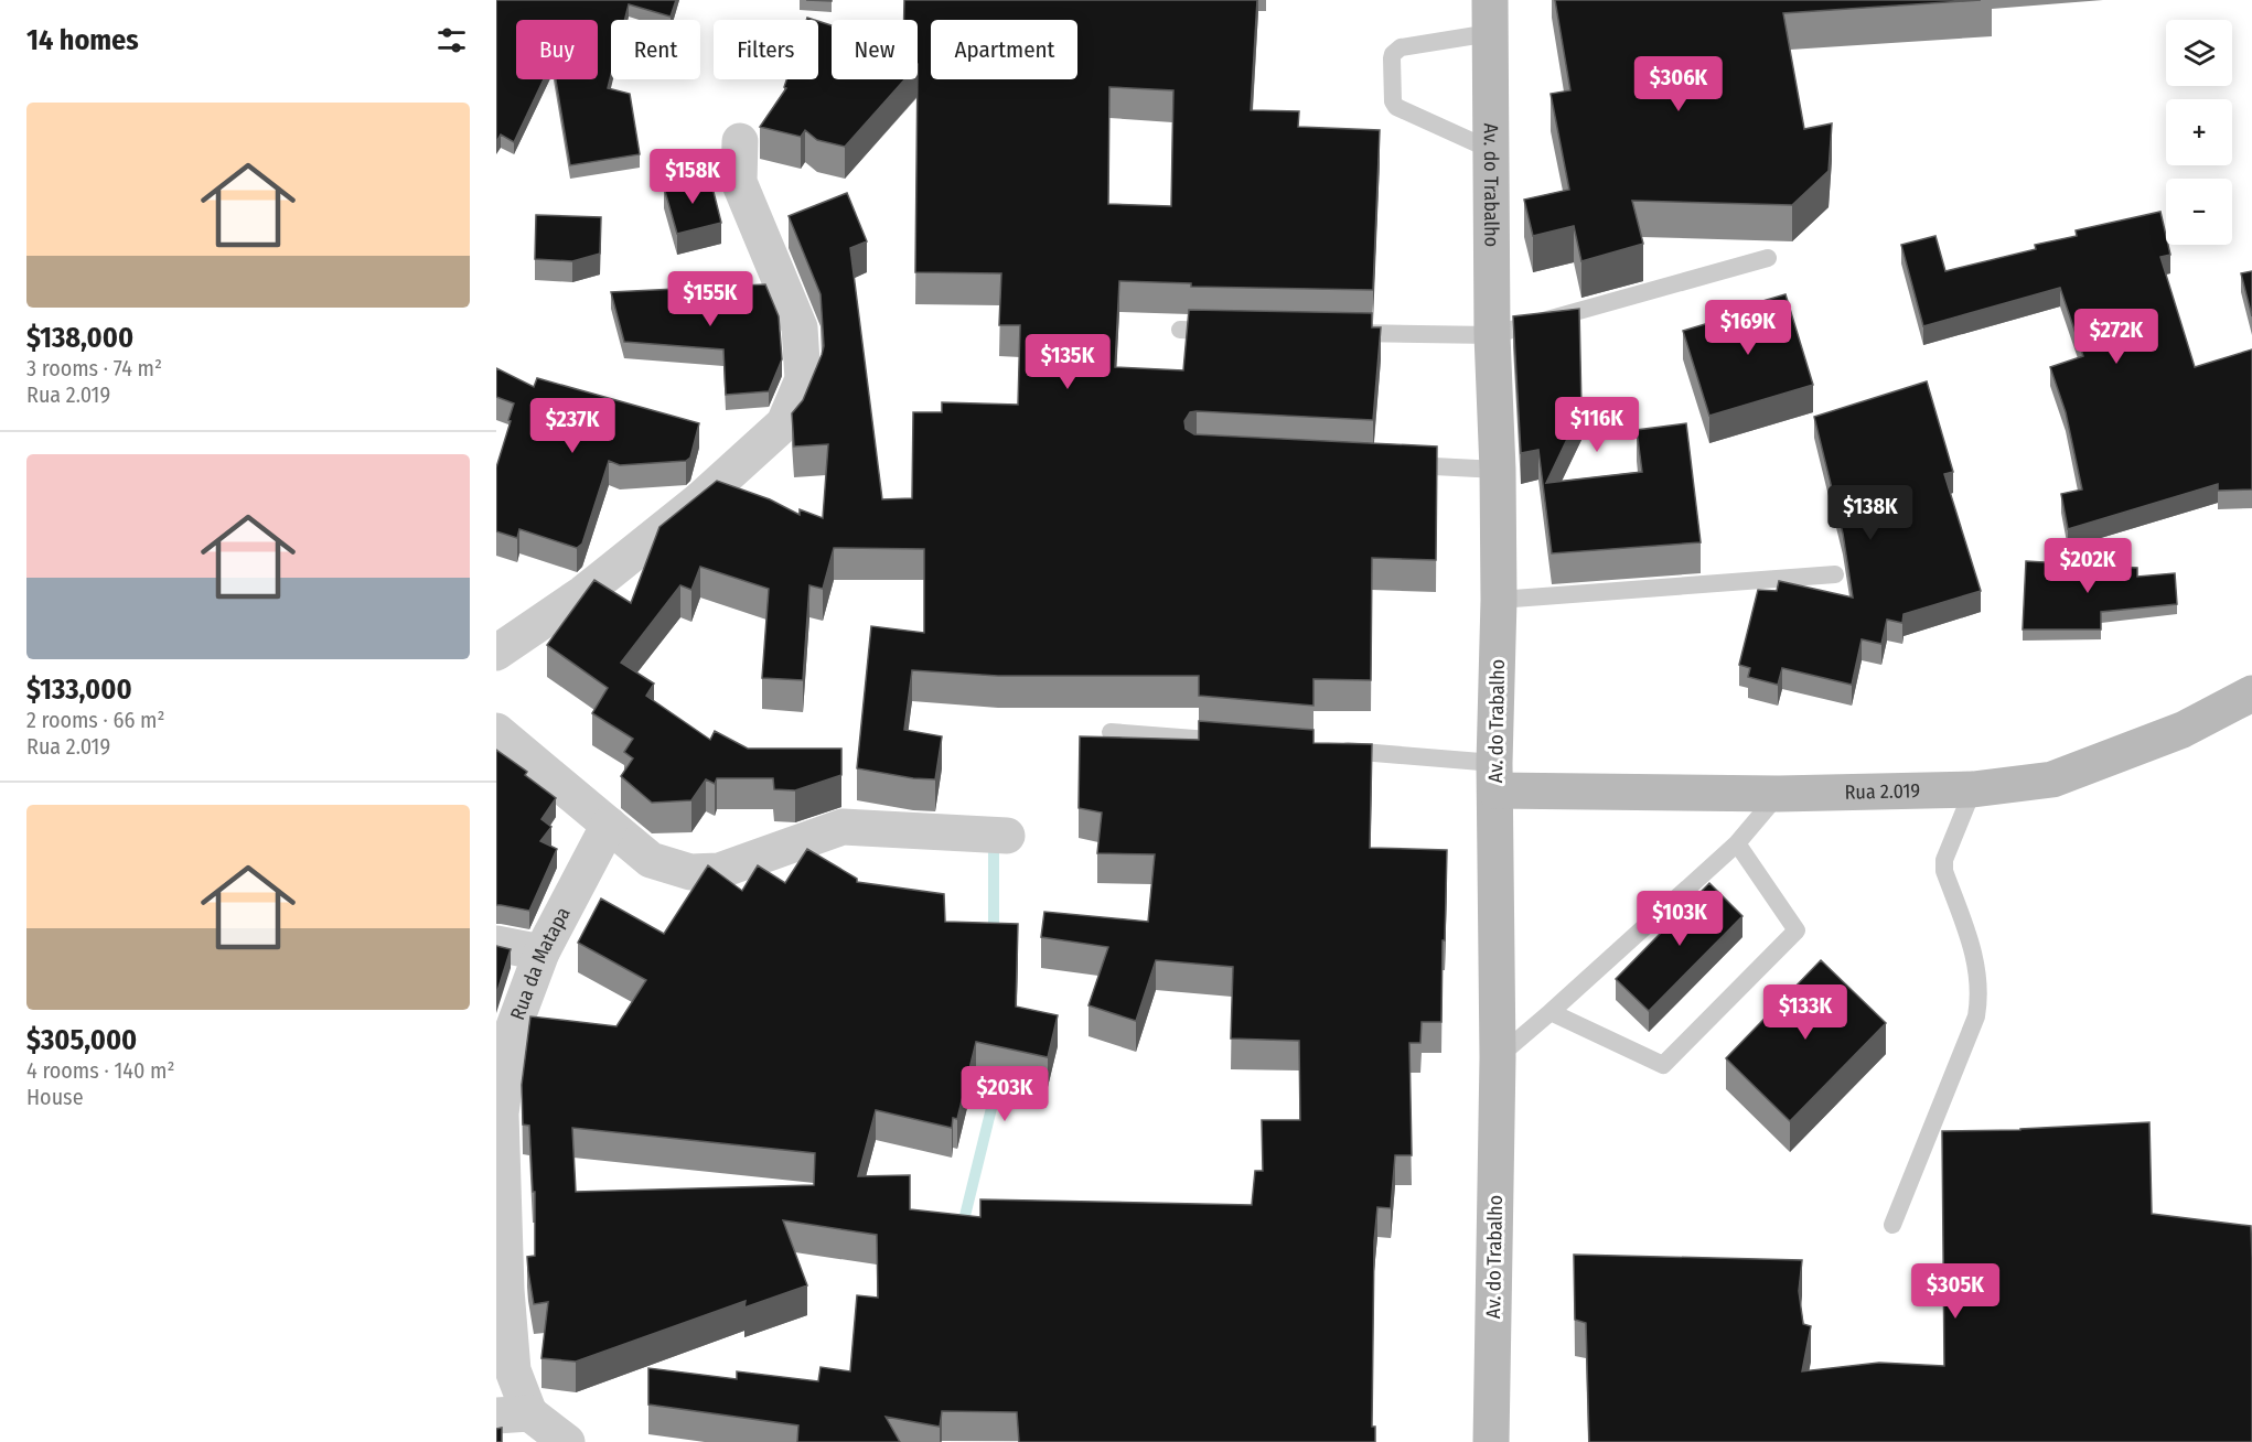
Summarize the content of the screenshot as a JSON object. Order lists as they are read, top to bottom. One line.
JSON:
{"streets":{"main road":["Av. do Trabalho","Rua 2.019"],"street":["Rua da Matapa"]},"crossings":[["Av. do Trabalho","Rua 2.019"]],"page":{"heading":"14 homes","map_buttons":["+","−"],"chip":["Buy","Rent","Filters","New","Apartment"],"price":["$306K","$158K","$155K","$169K","$272K","$135K","$116K","$237K","$138K","$202K","$103K","$133K","$203K","$305K"],"list":[{"name":"$138,000","note":"3 rooms · 74 m² · Rua 2.019"},{"name":"$133,000","note":"2 rooms · 66 m² · Rua 2.019"},{"name":"$305,000","note":"4 rooms · 140 m² · House"}]}}
